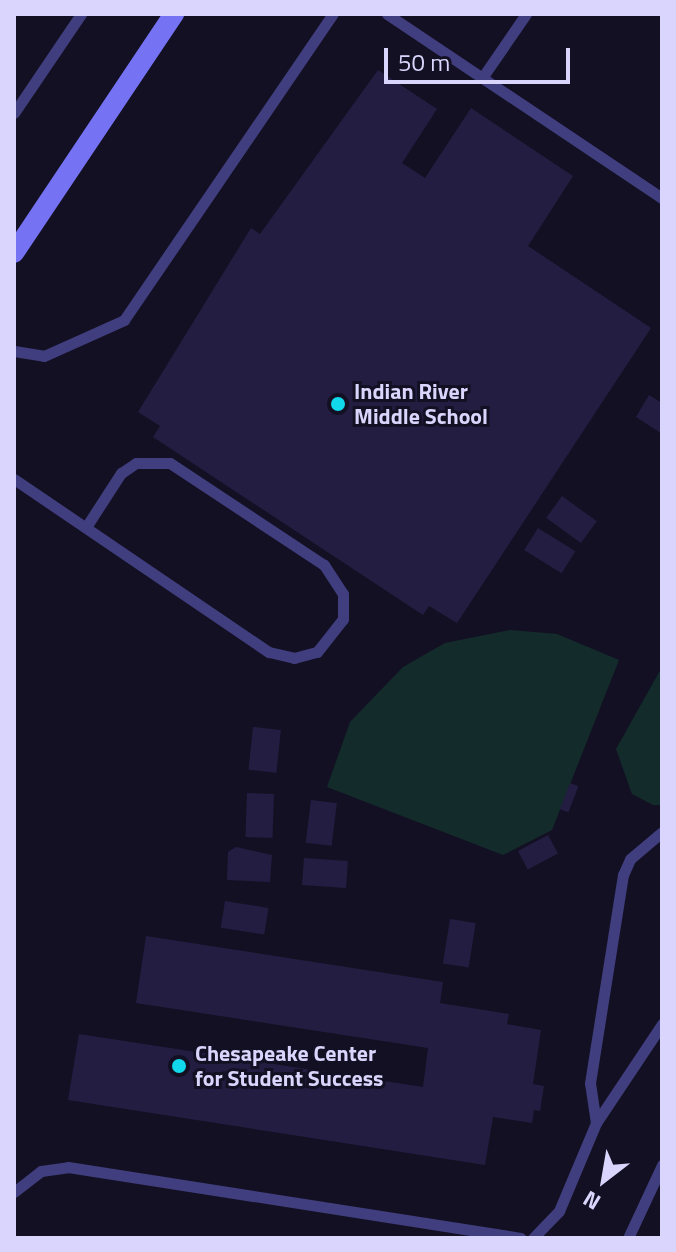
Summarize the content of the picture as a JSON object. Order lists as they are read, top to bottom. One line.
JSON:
{"places":["Indian River Middle School","Chesapeake Center for Student Success"],"scale_bar":"50 m","north":"bottom left"}
